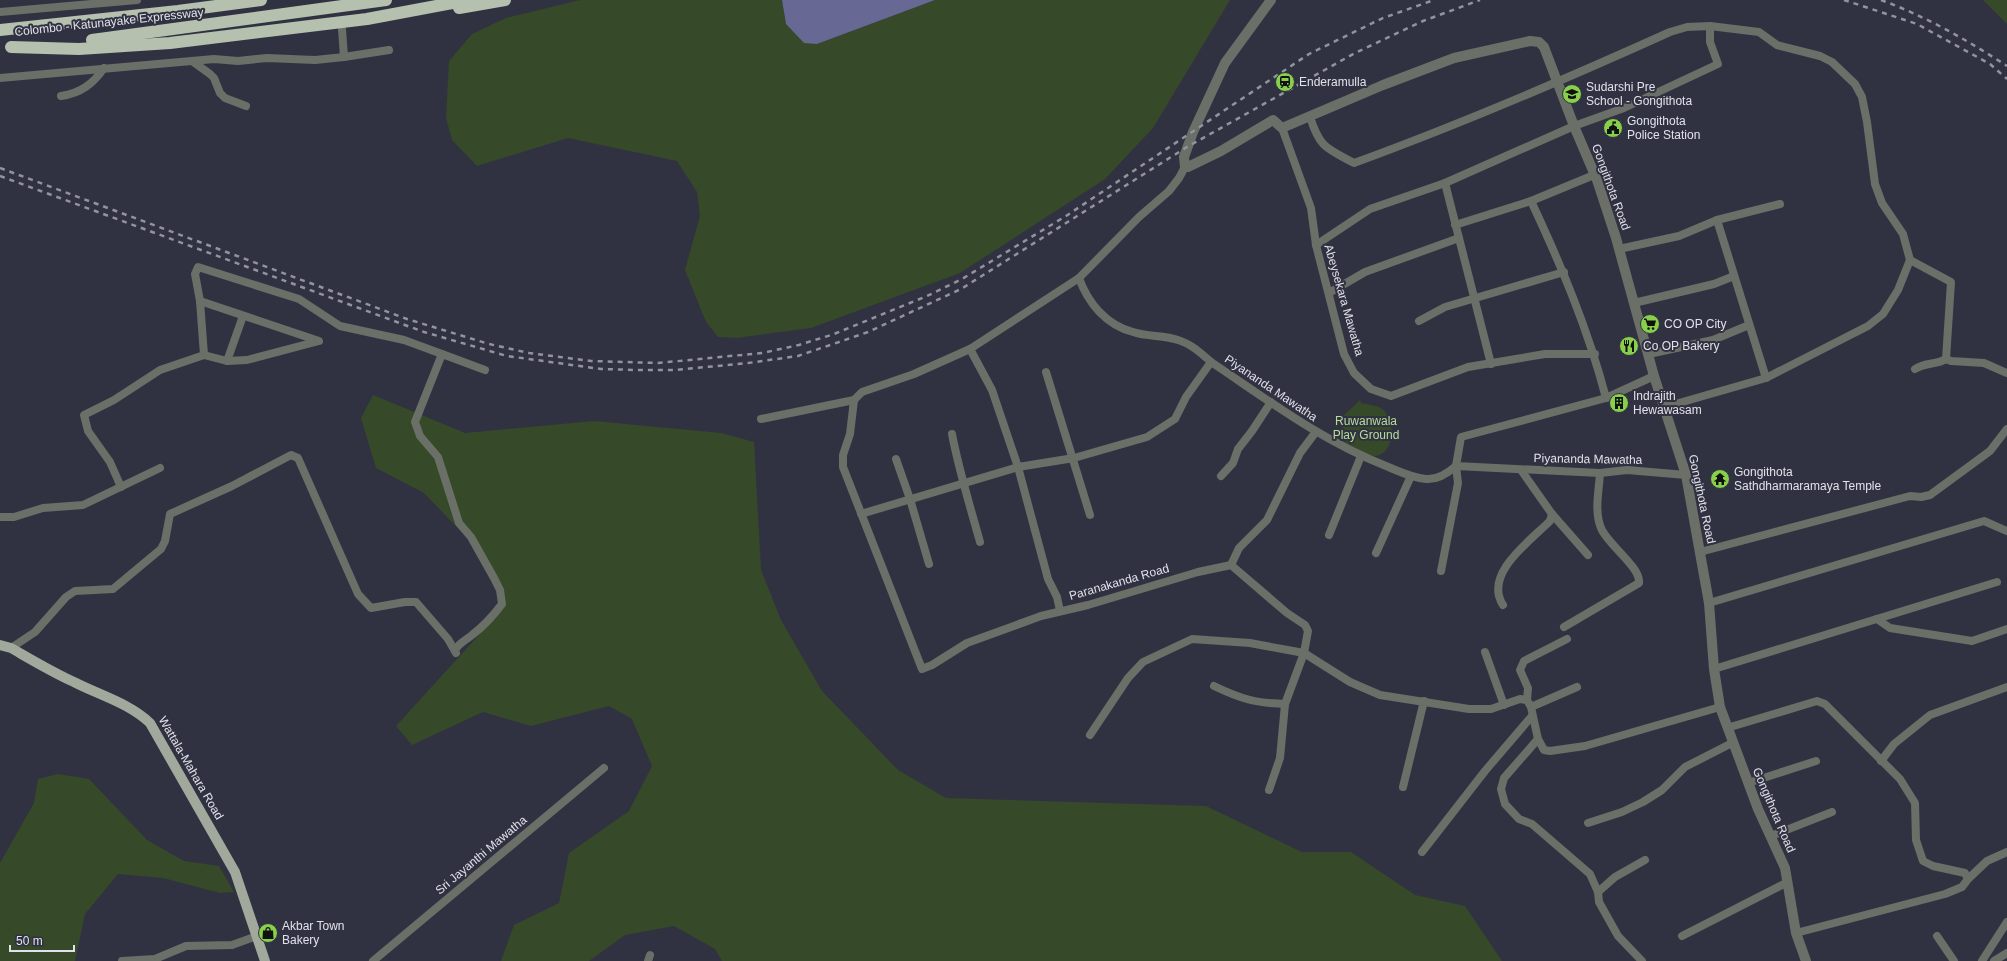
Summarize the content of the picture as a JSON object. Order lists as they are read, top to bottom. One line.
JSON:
{"streets":{"highway":["Colombo - Katunayake Expressway"],"main road":["Wattala-Mahara Road"],"street":["Gongithota Road","Abeysekara Mawatha","Piyananda Mawatha","Paranakanda Road","Sri Jayanthi Mawatha"]},"crossings":[["Gongithota Road","Piyananda Mawatha"]],"parks":["Ruwanwala Play Ground"],"places":{"station":["Enderamulla"],"school or university":["Sudarshi Pre School - Gongithota"],"public building":["Gongithota Police Station"],"supermarket":["CO OP City"],"restaurant":["Co OP Bakery"],"building":["Indrajith Hewawasam"],"temple":["Gongithota Sathdharmaramaya Temple"],"shop":["Akbar Town Bakery"]},"scale_bar":"50 m"}
